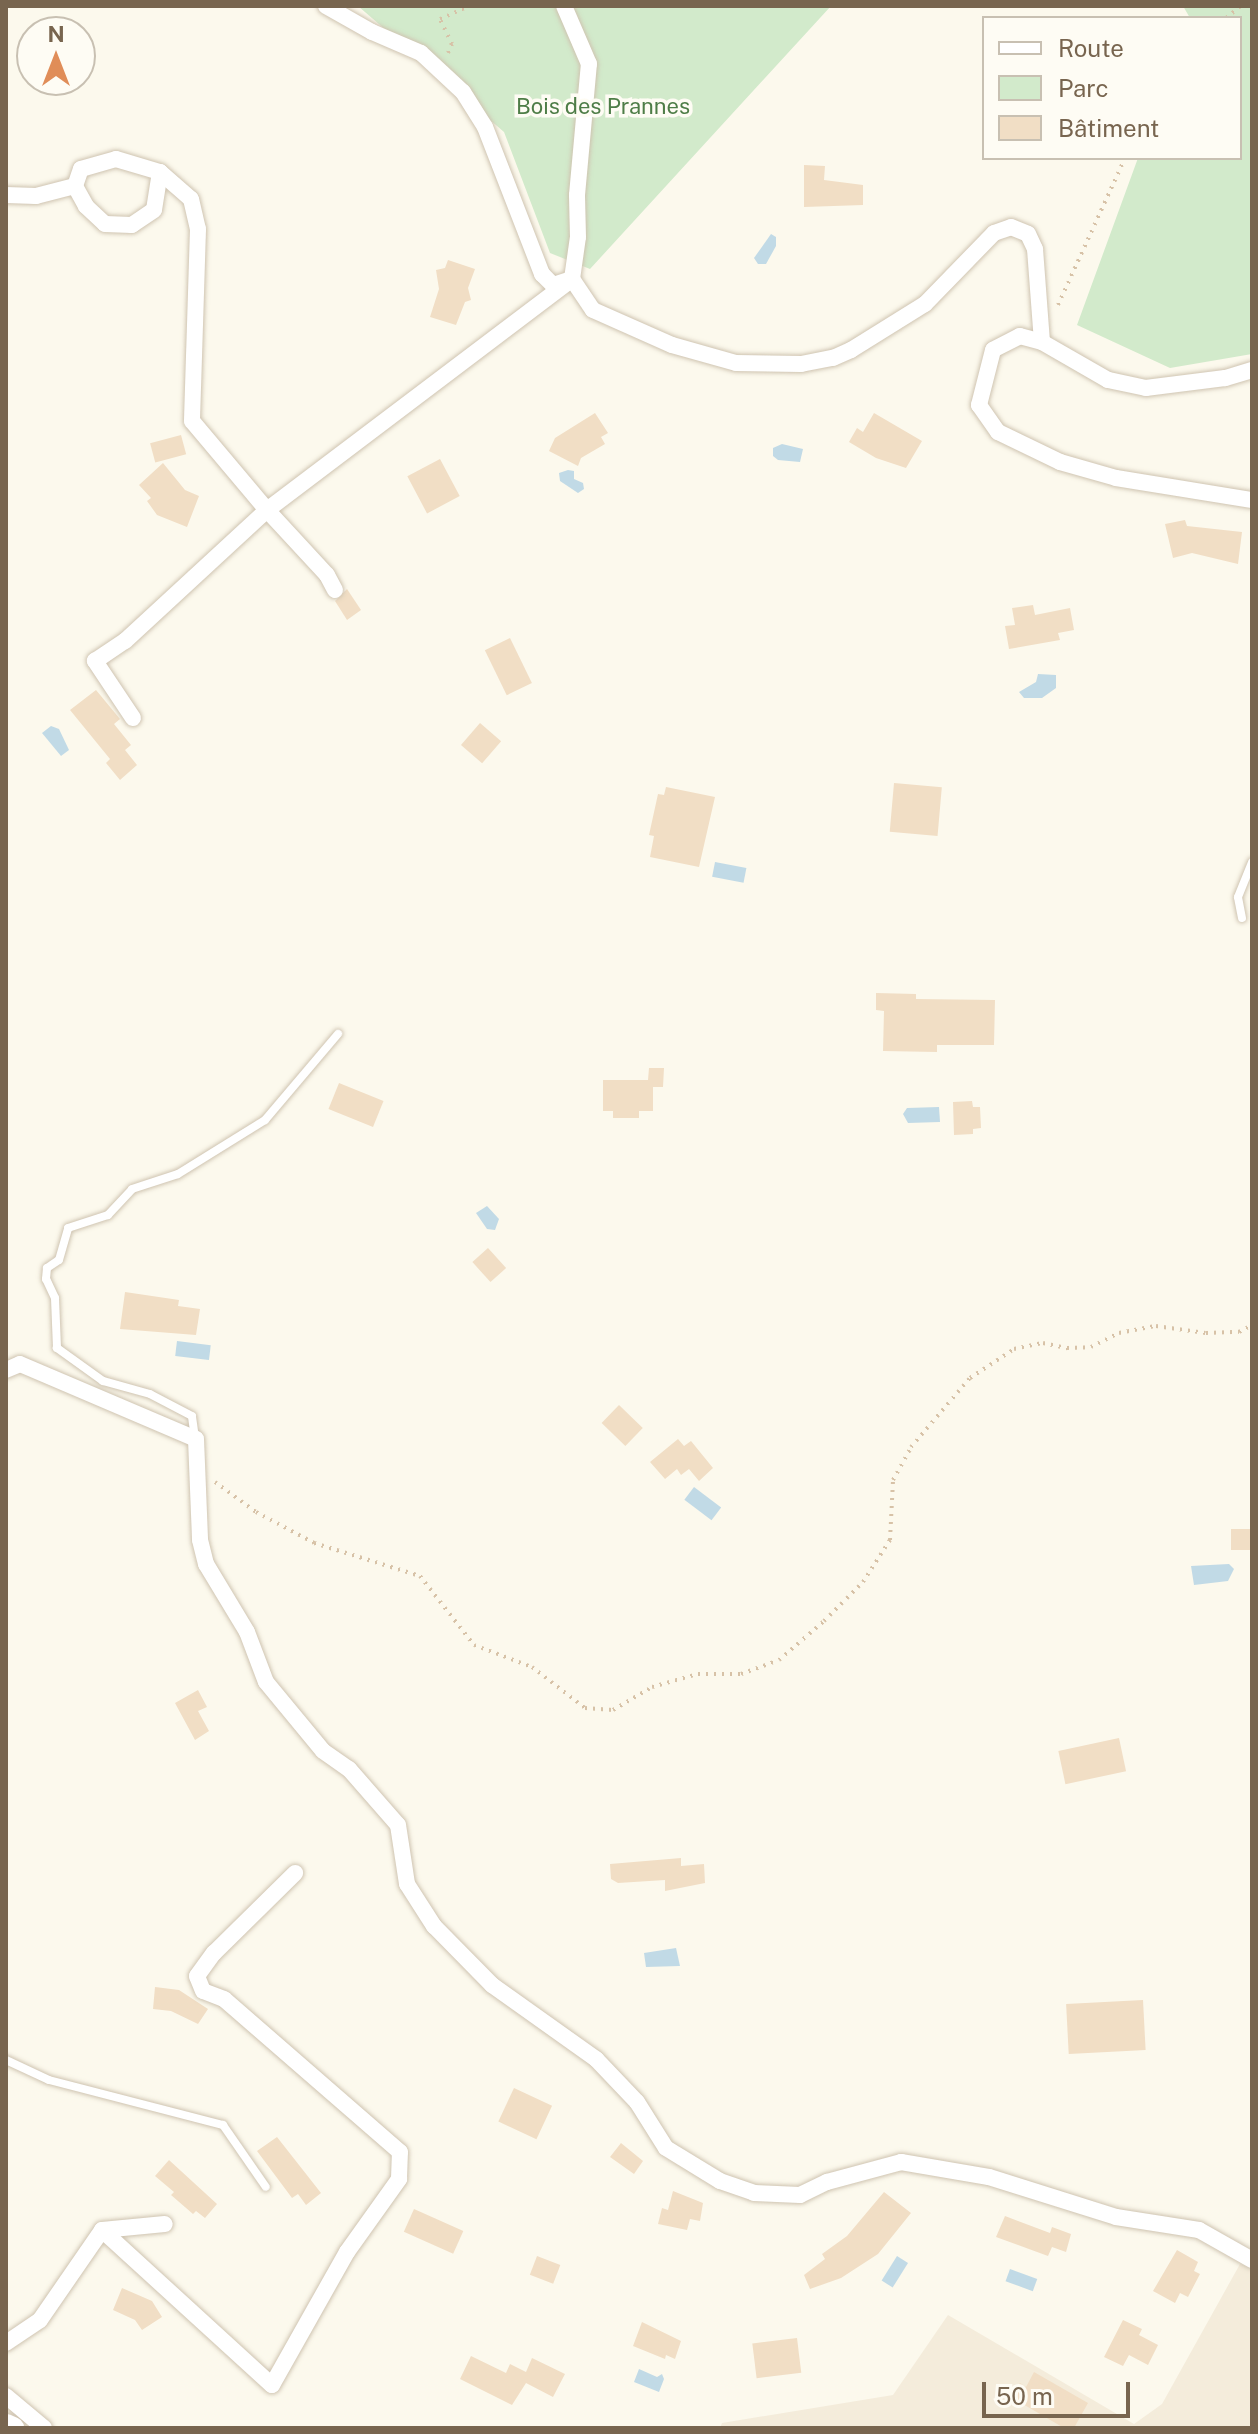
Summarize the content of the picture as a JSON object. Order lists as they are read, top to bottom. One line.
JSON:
{"parks":["Bois des Prannes"],"legend":["Route","Parc","Bâtiment"],"scale_bar":"50 m","north":"top"}
